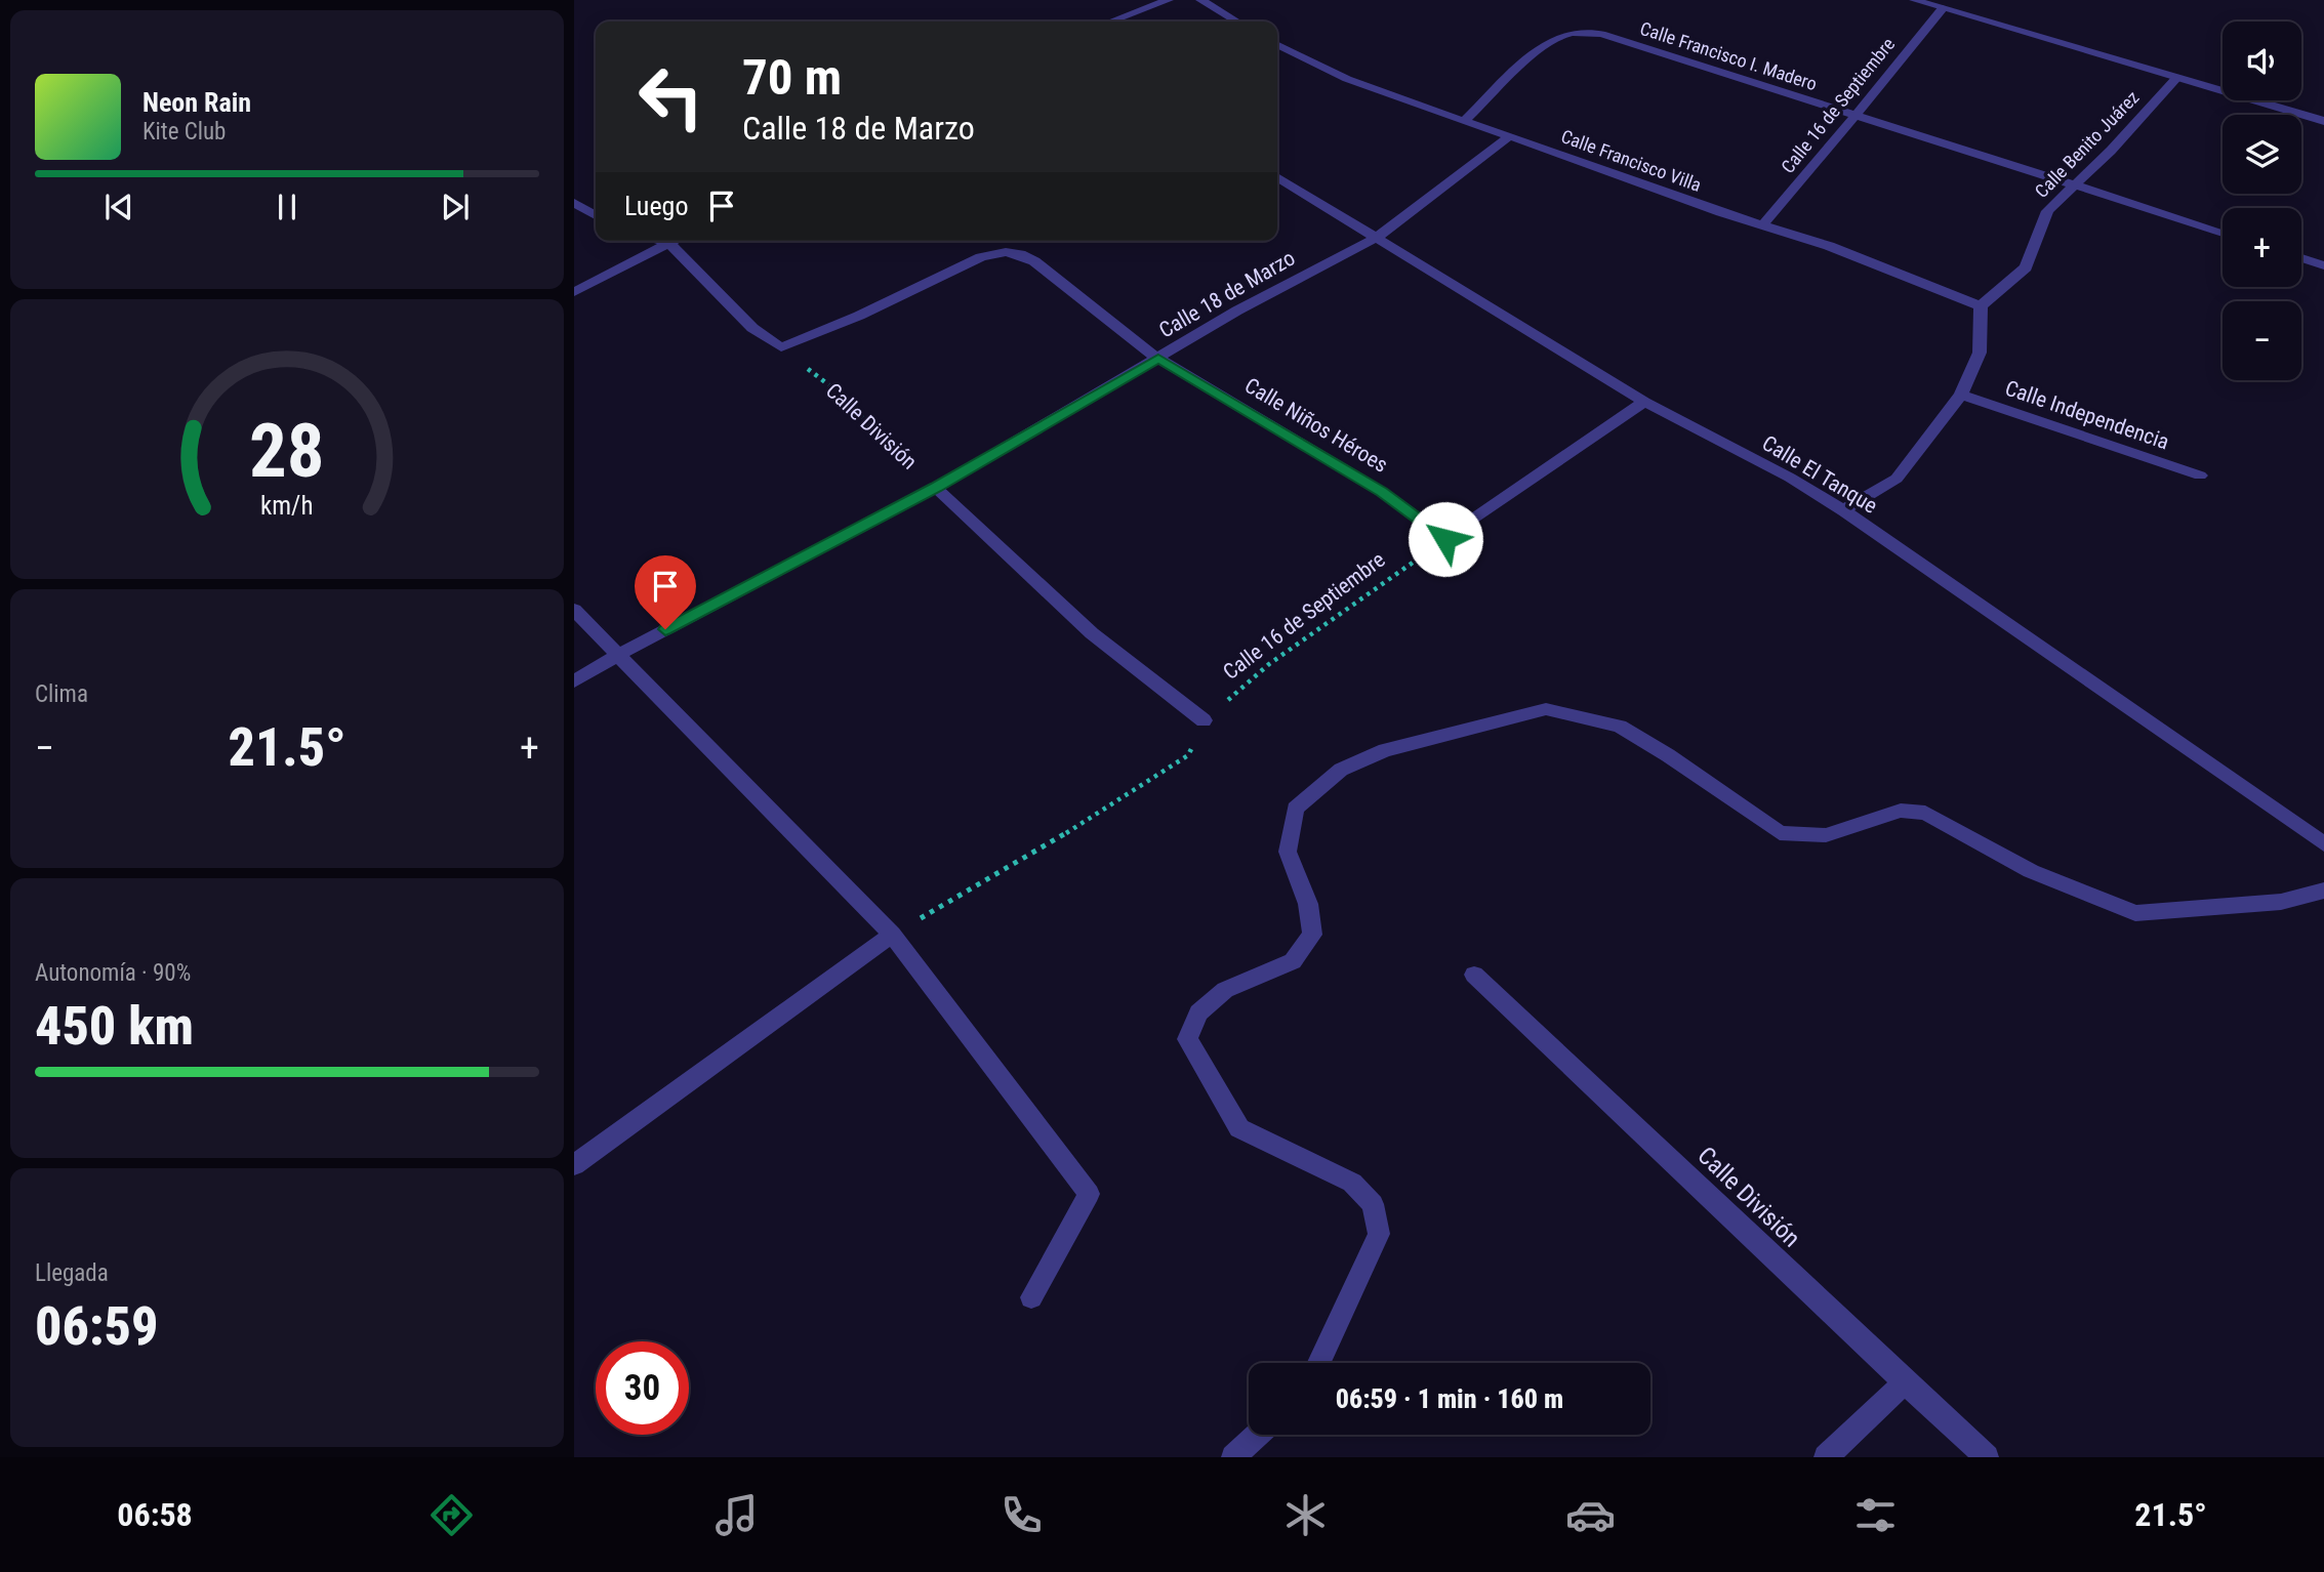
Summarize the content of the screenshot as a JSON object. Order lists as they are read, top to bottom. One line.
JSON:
{"streets":{"street":["Calle Francisco I. Madero","Calle 16 de Septiembre","Calle Benito Juárez","Calle Francisco Villa","Calle 18 de Marzo","Calle Independencia","Calle Niños Héroes","Calle División","Calle El Tanque"]},"crossings":[["Calle Francisco I. Madero","Calle 16 de Septiembre"],["Calle Francisco I. Madero","Calle Benito Juárez"],["Calle Francisco I. Madero","Calle Francisco Villa"],["Calle 16 de Septiembre","Calle Francisco Villa"],["Calle 16 de Septiembre","Calle Niños Héroes"],["Calle 16 de Septiembre","Calle División"],["Calle Benito Juárez","Calle Francisco Villa"],["Calle Francisco Villa","Calle 18 de Marzo"],["Calle 18 de Marzo","Calle Niños Héroes"],["Calle 18 de Marzo","Calle División"],["Calle 18 de Marzo","Calle El Tanque"],["Calle Niños Héroes","Calle División"]],"page":{"map_buttons":["+","−"],"turn":["70 m","Calle 18 de Marzo"],"song":["Neon Rain","Kite Club"],"then":"Luego","tile":["Clima",["Autonomía · 90%","450 km"],["Llegada","06:59"]],"heat":["−","21.5°","+"],"limit":"30","trip":"06:59 · 1 min · 160 m","tabs":["06:58","21.5°"],"gauge":["28","km/h"]}}
